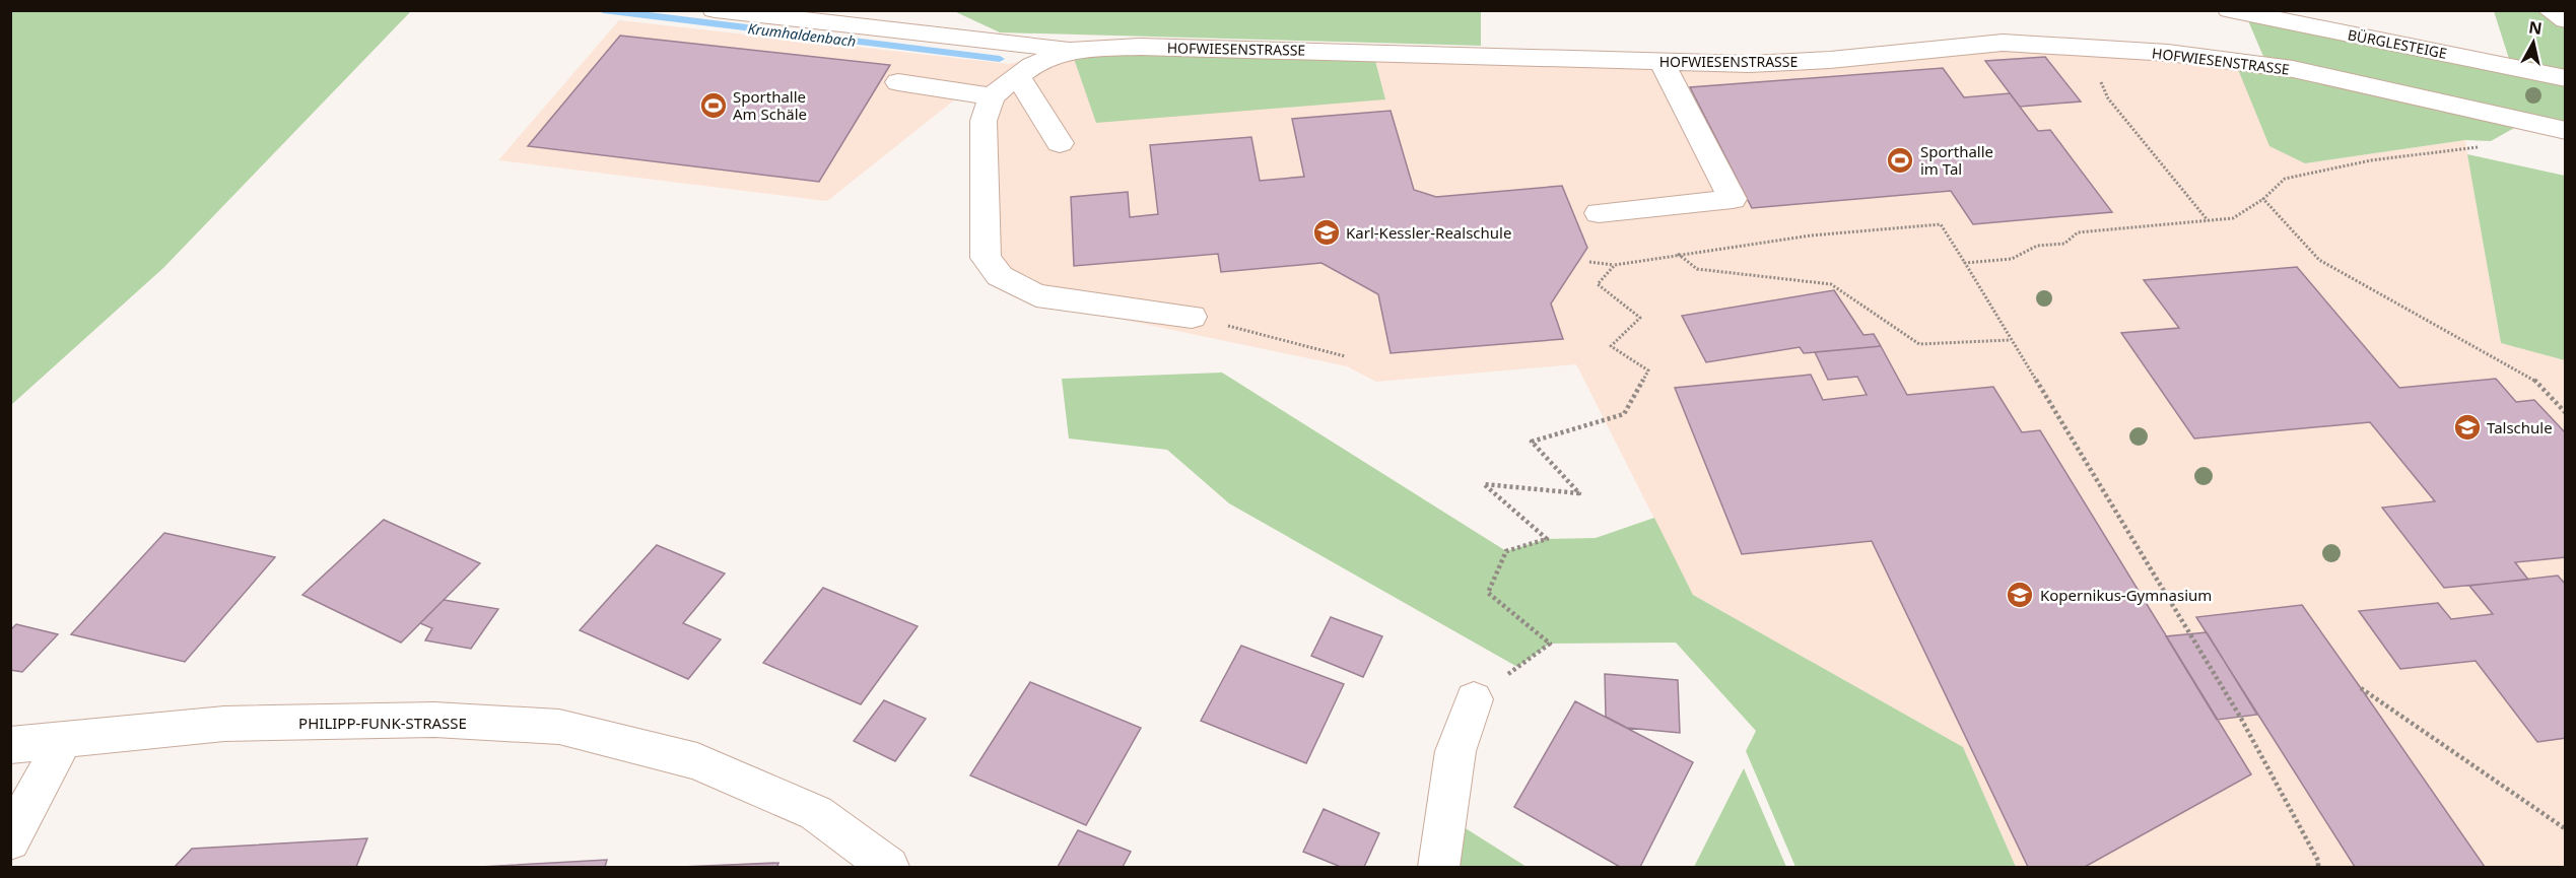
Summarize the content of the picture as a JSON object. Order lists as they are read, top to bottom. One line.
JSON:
{"streets":{"street":["BÜRGLESTEIGE","HOFWIESENSTRASSE","PHILIPP-FUNK-STRASSE"]},"water":["Krumhaldenbach"],"places":{"sports":["Sporthalle Am Schäle","Sporthalle im Tal"],"school or university":["Karl-Kessler-Realschule","Talschule","Kopernikus-Gymnasium"]},"north":"top"}
